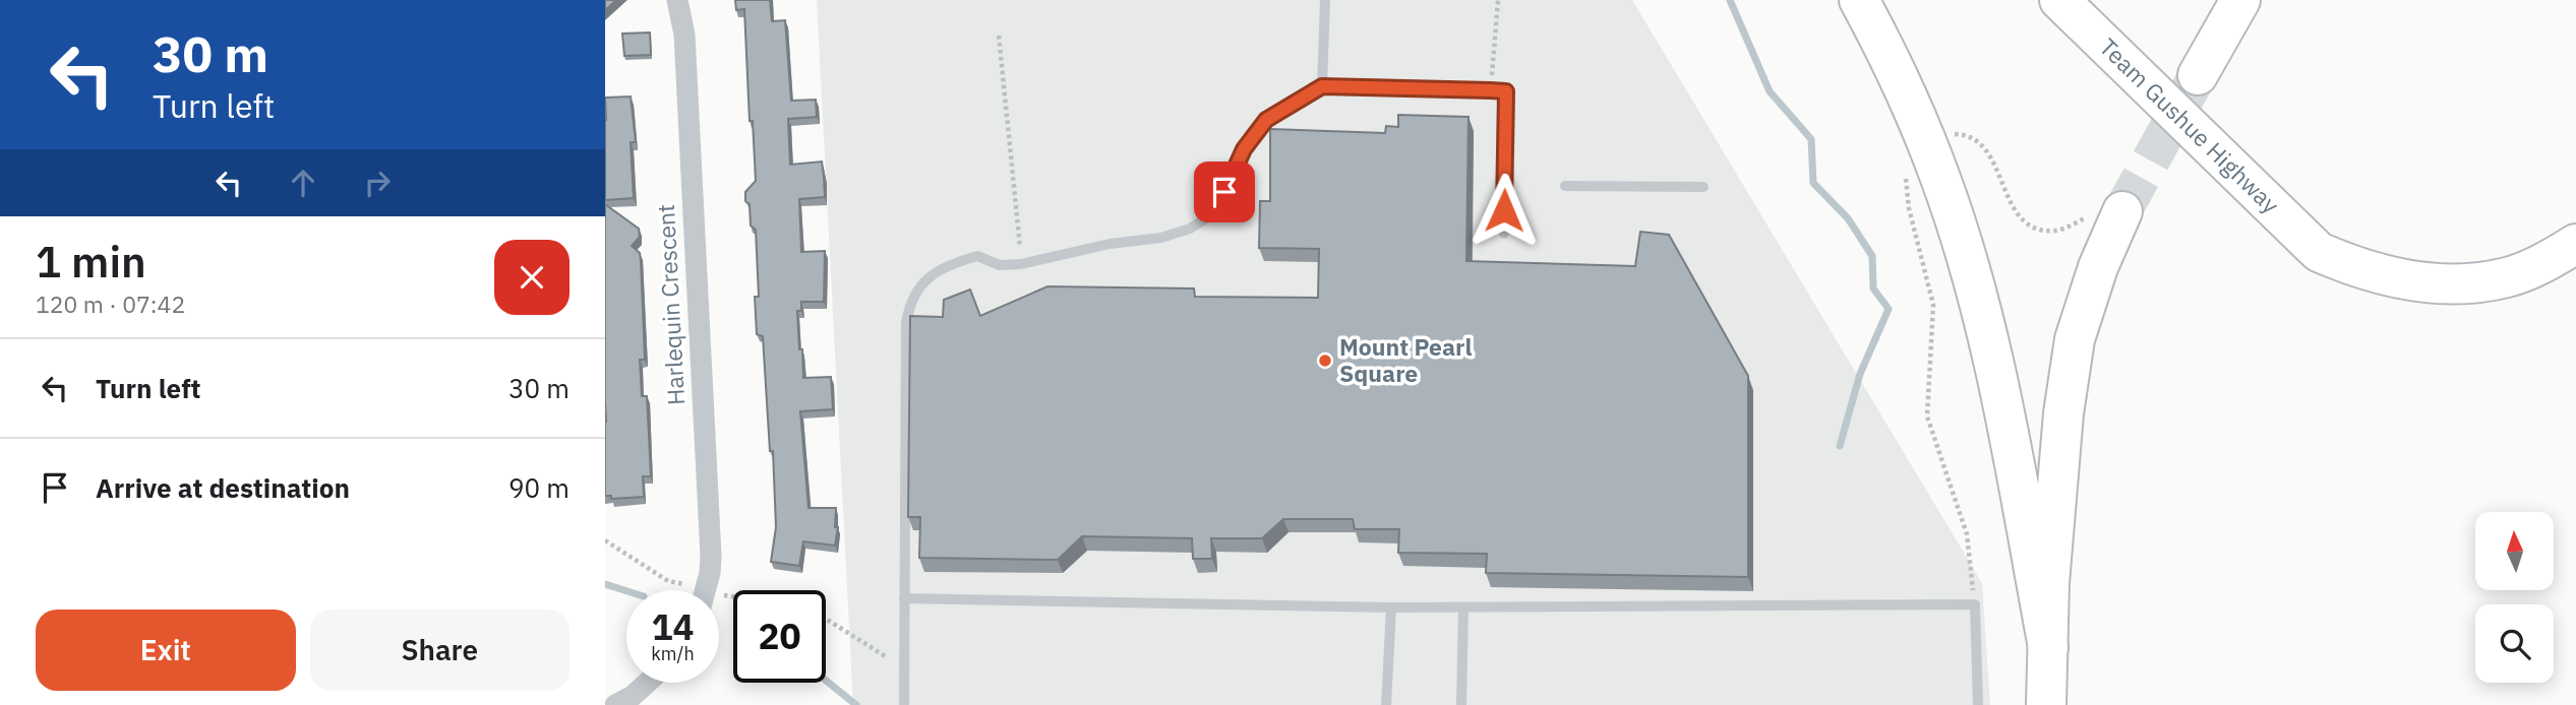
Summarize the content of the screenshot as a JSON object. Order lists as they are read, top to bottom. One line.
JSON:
{"streets":{"highway":["Team Gushue Highway"],"street":["Harlequin Crescent"]},"places":["Mount Pearl Square"],"north":"top","page":{"turn":["30 m","Turn left"],"heading":["1 min","120 m · 07:42"],"list":[{"name":"Turn left","value":"30 m"},{"name":"Arrive at destination","value":"90 m"}],"speed":"14 km/h","limit":"20","buttons":["Exit","Share"]}}
